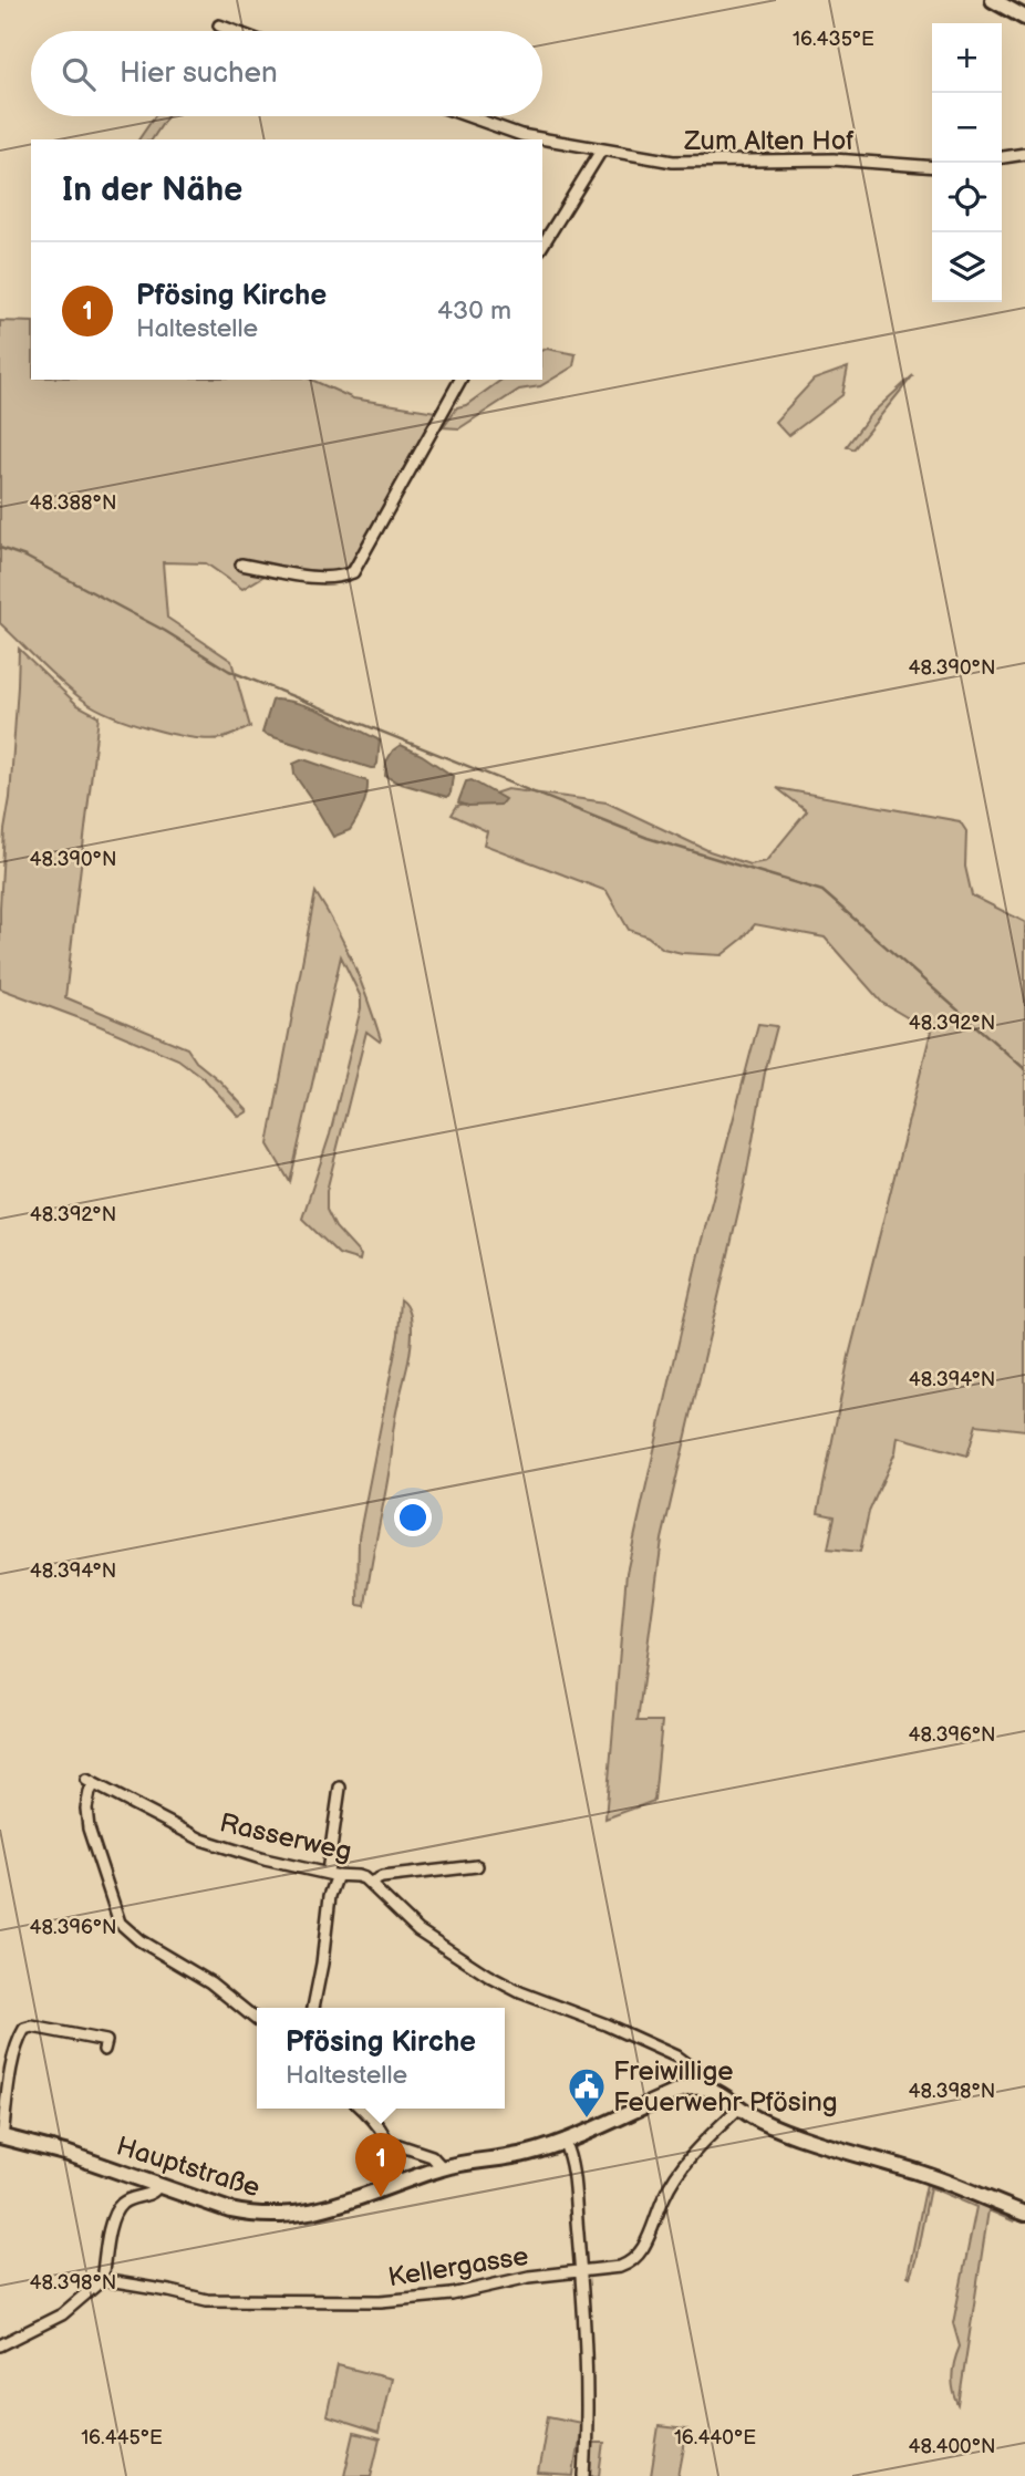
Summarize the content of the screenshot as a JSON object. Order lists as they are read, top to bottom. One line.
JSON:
{"streets":{"street":["Zum Alten Hof","Rasserweg","Hauptstraße","Kellergasse"]},"crossings":[["Rasserweg","Hauptstraße"]],"places":{"public building":["Freiwillige Feuerwehr Pfösing"]},"page":{"map_buttons":["+","−"],"search":"Hier suchen","heading":"In der Nähe","list":[{"mark":"1","name":"Pfösing Kirche","note":"Haltestelle","value":"430 m"}],"popup":["Pfösing Kirche","Haltestelle"],"pins":"1"},"coordinates":["16.435°E","48.388°N","48.390°N","48.392°N","48.394°N","48.396°N","48.398°N","16.445°E","16.440°E","48.400°N"]}
